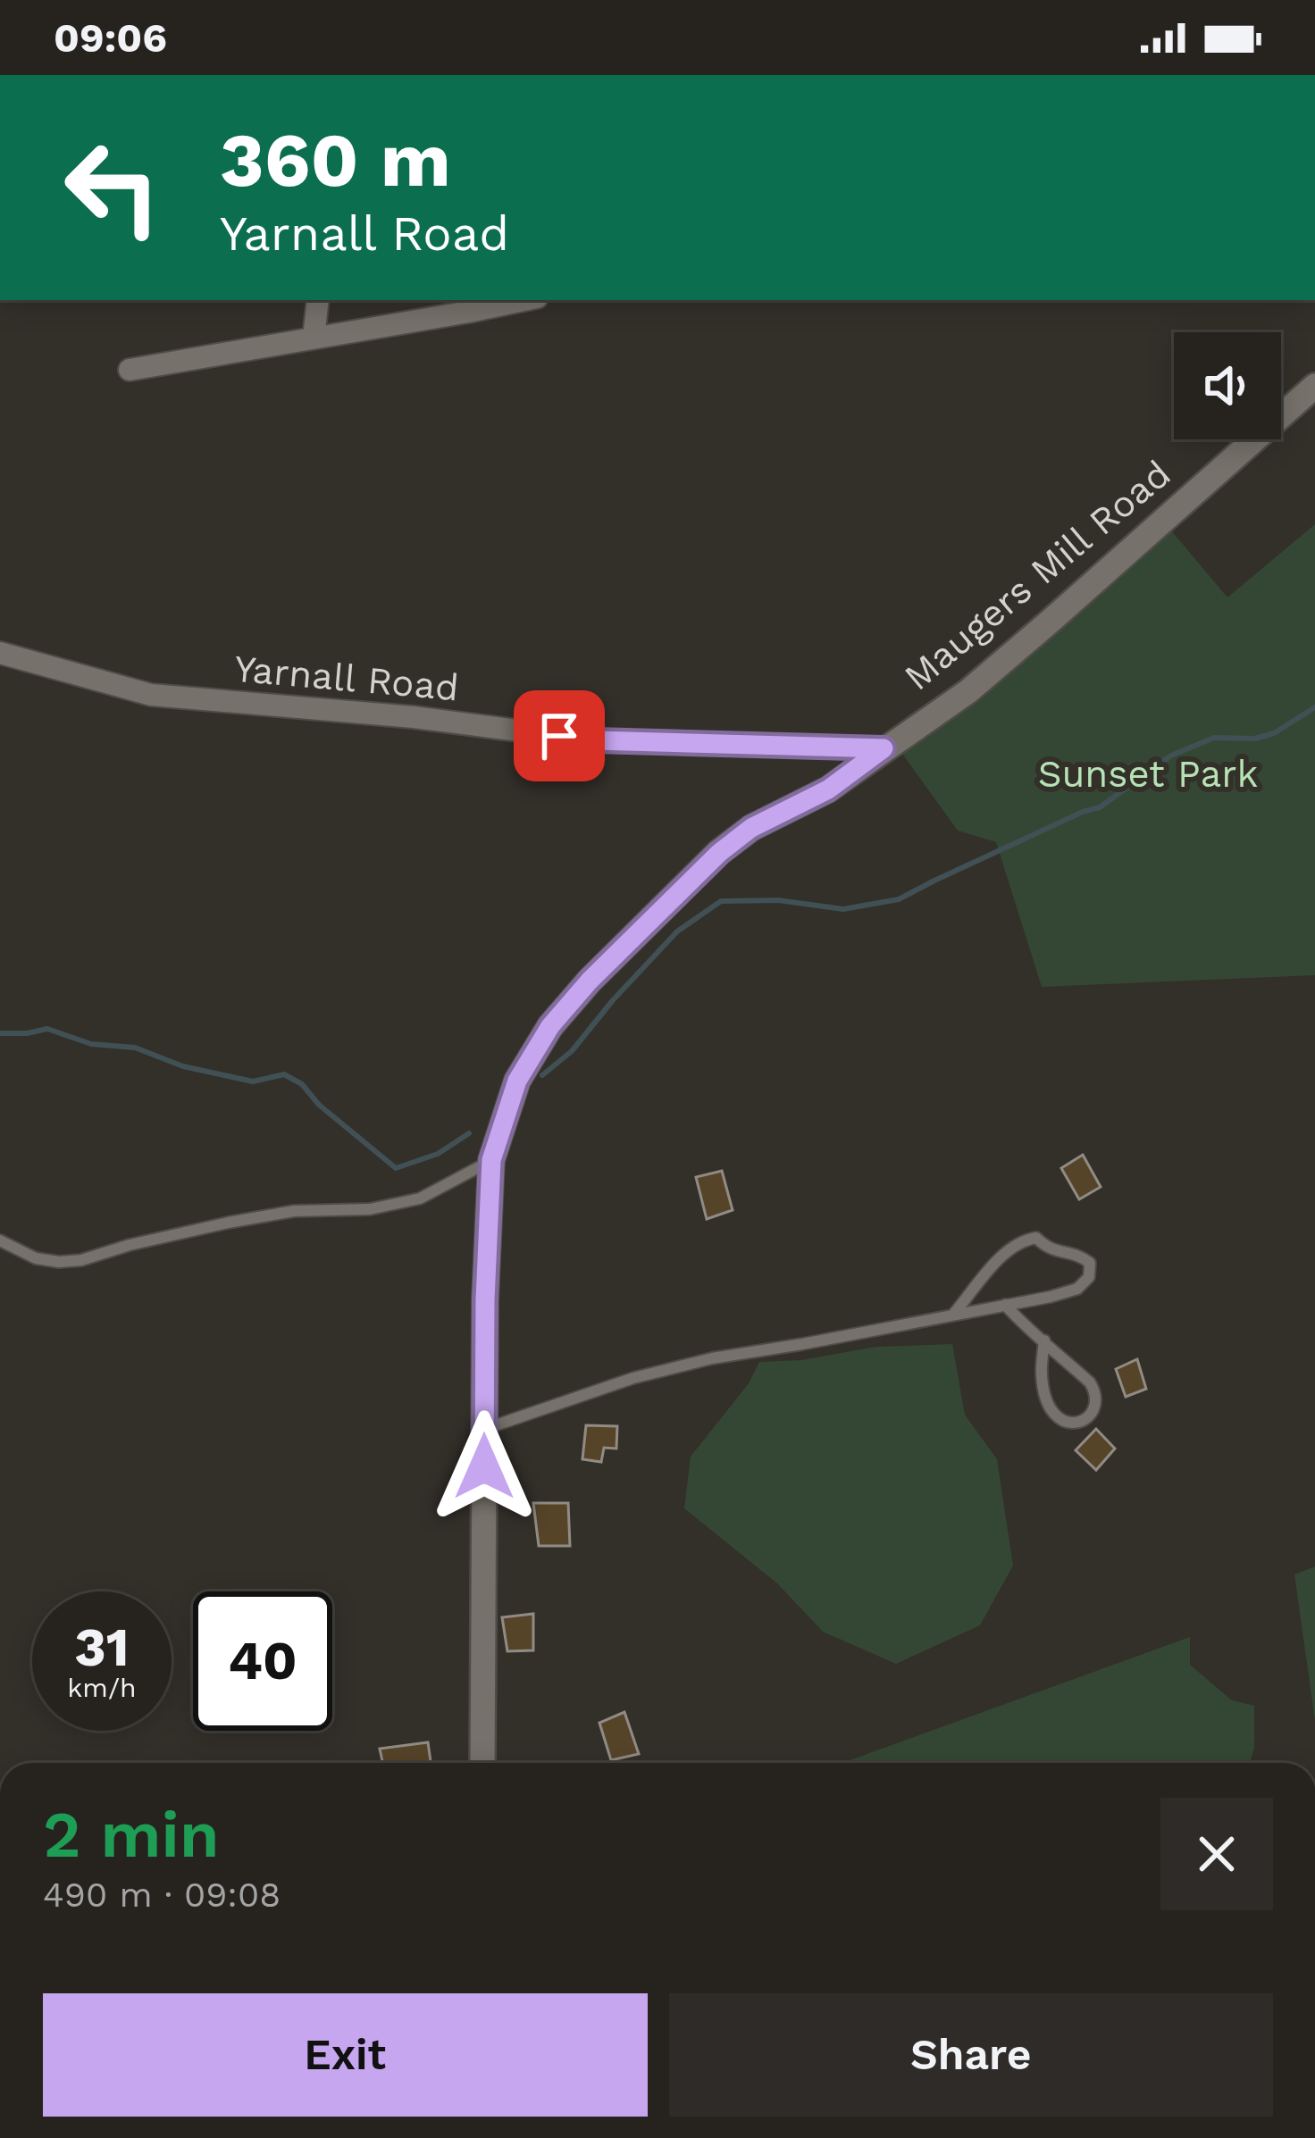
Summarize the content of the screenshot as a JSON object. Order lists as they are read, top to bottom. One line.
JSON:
{"streets":{"street":["Maugers Mill Road","Yarnall Road"]},"crossings":[["Maugers Mill Road","Yarnall Road"]],"parks":["Sunset Park"],"page":{"status":"09:06","turn":["360 m","Yarnall Road"],"speed":"31 km/h","limit":"40","heading":["2 min","490 m · 09:08"],"buttons":["Exit","Share"]}}
